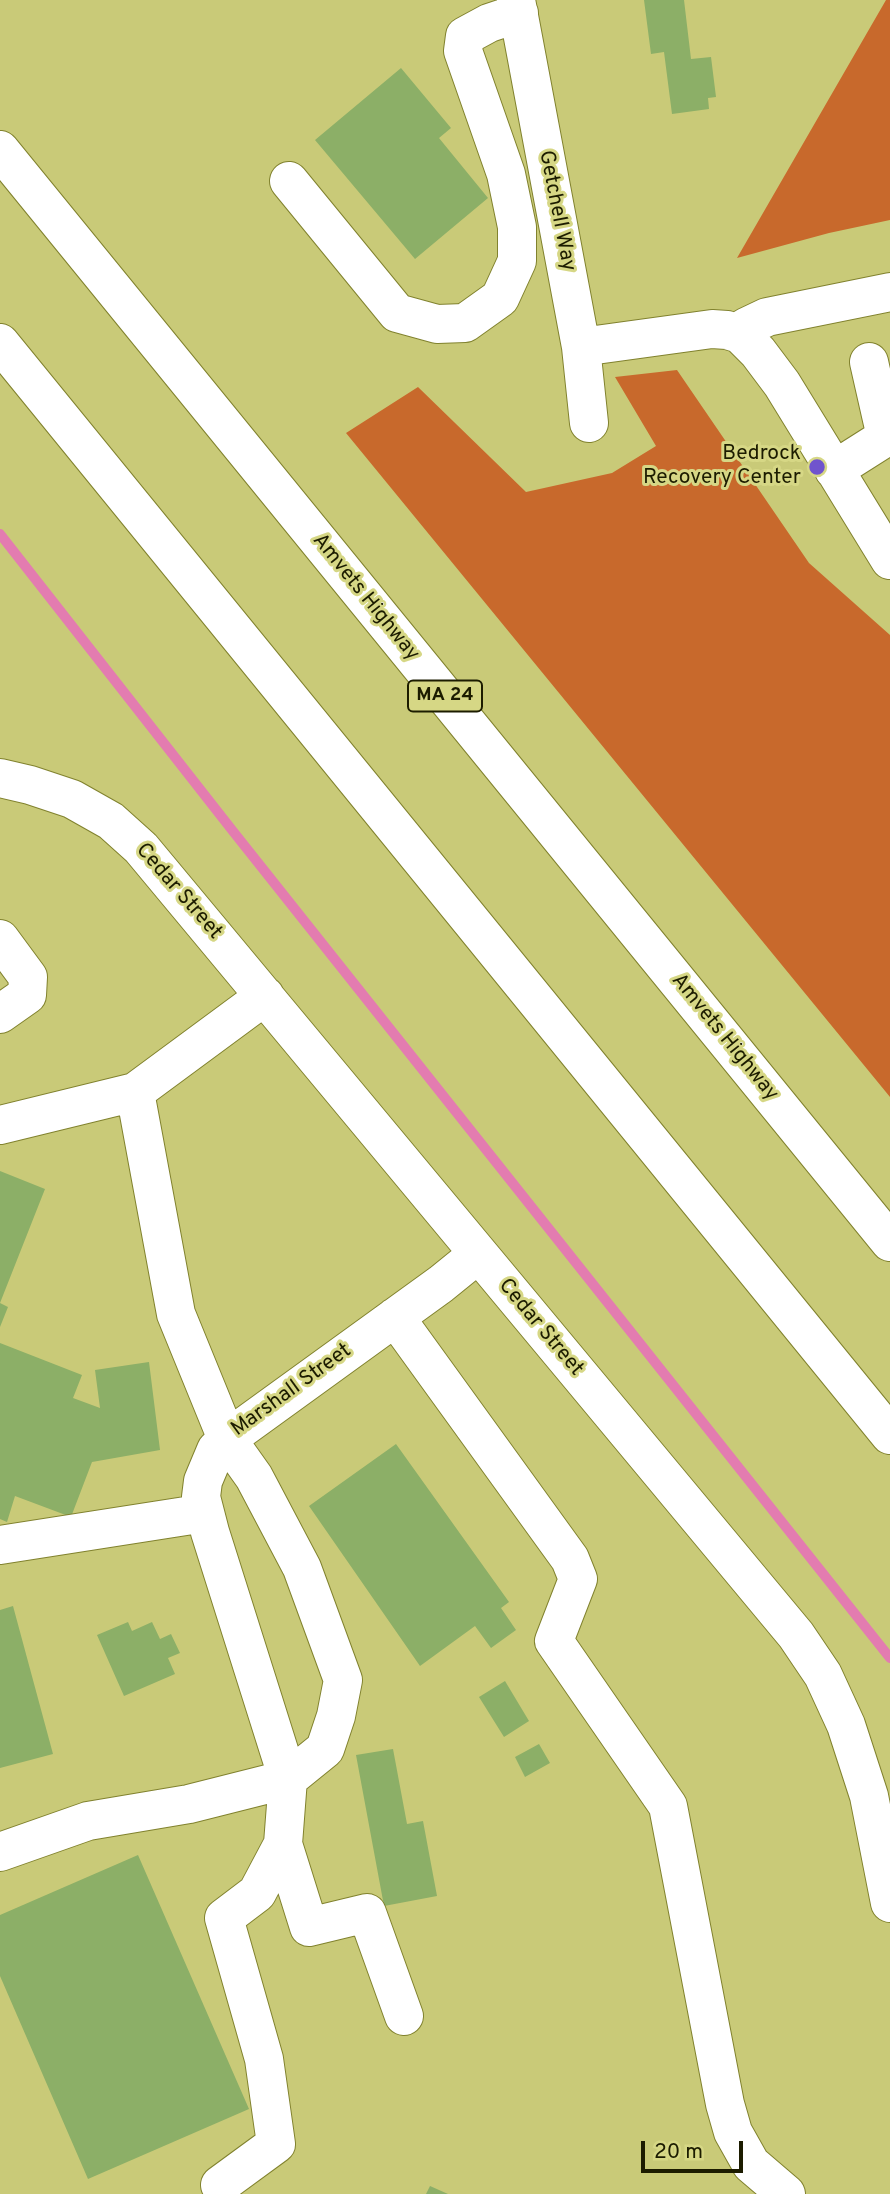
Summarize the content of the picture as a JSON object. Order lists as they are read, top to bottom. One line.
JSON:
{"streets":{"main road":["Getchell Way","Amvets Highway","MA 24","Cedar Street","Marshall Street"]},"crossings":[["Cedar Street","Marshall Street"]],"places":["Bedrock Recovery Center"],"scale_bar":"20 m"}
